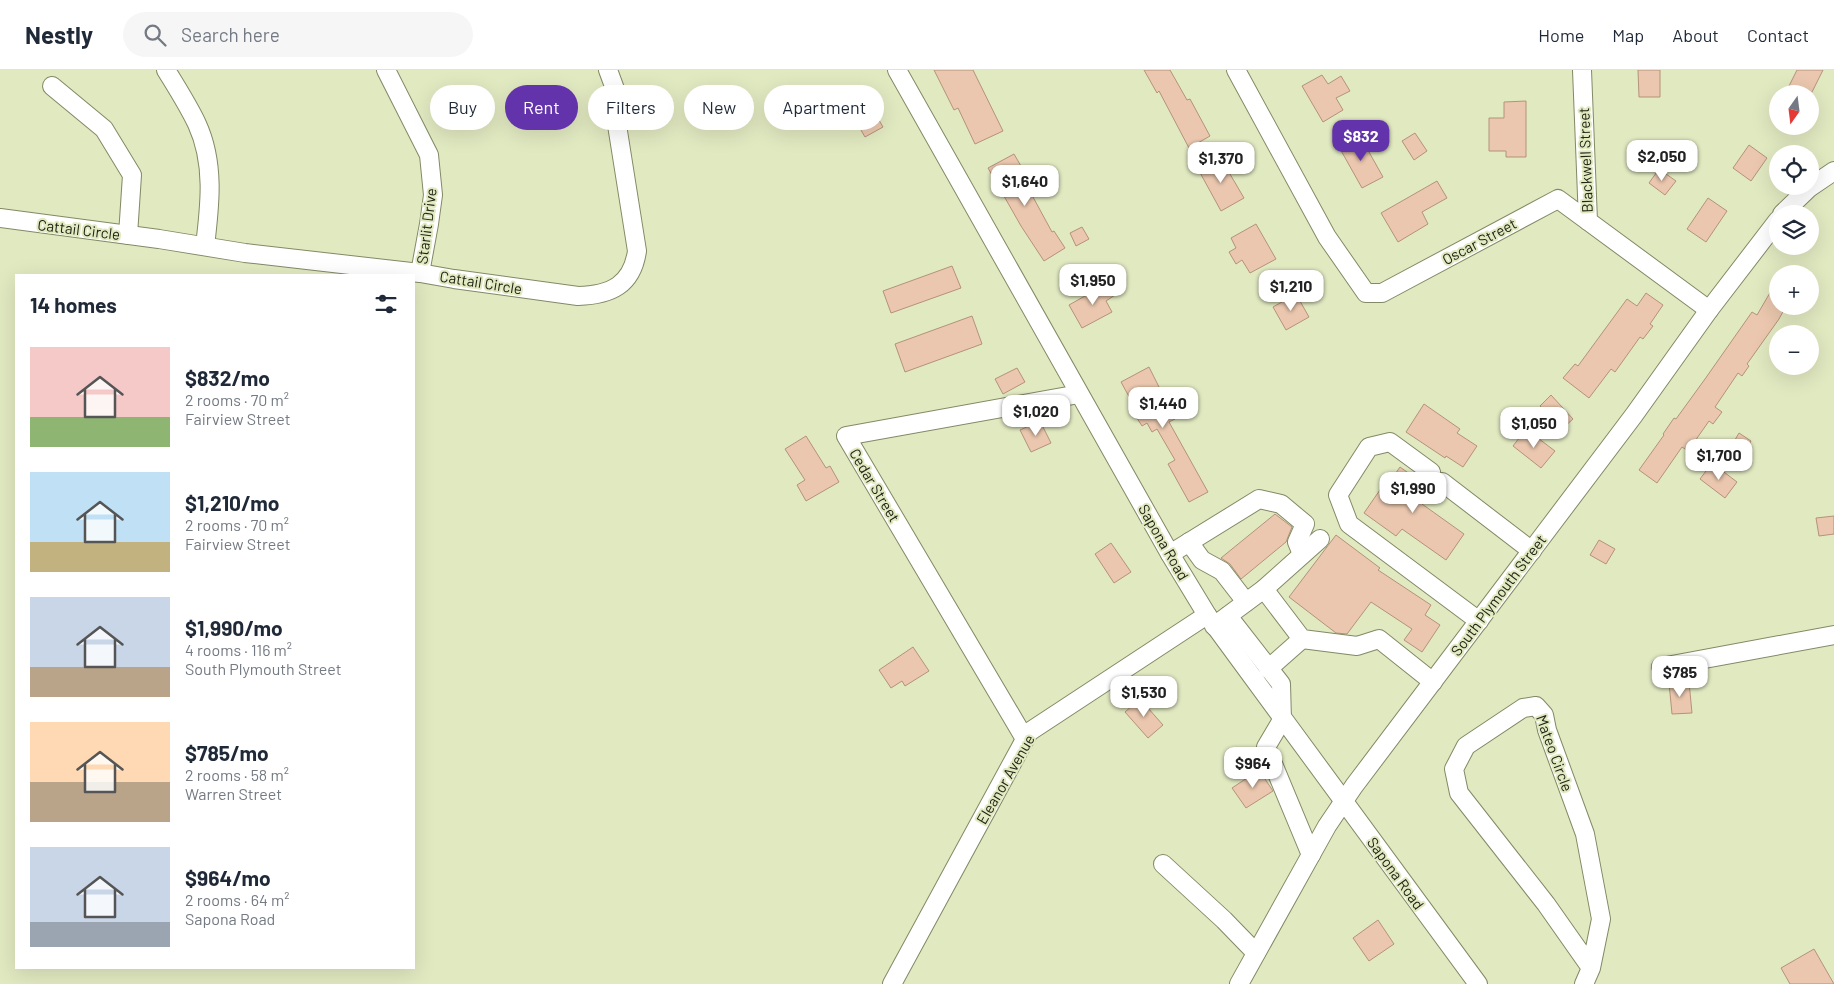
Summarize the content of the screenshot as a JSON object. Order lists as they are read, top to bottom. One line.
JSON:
{"streets":{"street":["Blackwell Street","Starlit Drive","Cattail Circle","Oscar Street","Cedar Street","Sapona Road","South Plymouth Street","Mateo Circle","Eleanor Avenue"]},"crossings":[["Blackwell Street","Oscar Street"],["Blackwell Street","South Plymouth Street"],["Starlit Drive","Cattail Circle"],["Cedar Street","Sapona Road"],["Cedar Street","Eleanor Avenue"],["Sapona Road","South Plymouth Street"],["Sapona Road","Eleanor Avenue"]],"north":"bottom","page":{"header":"Nestly","search":"Search here","nav":["Home","Map","About","Contact"],"map_buttons":["+","−"],"chip":["Buy","Rent","Filters","New","Apartment"],"price":["$832","$2,050","$1,370","$1,640","$1,950","$1,210","$1,440","$1,020","$1,050","$1,700","$1,990","$785","$1,530","$964"],"heading":"14 homes","list":[{"name":"$832/mo","note":"2 rooms · 70 m² · Fairview Street"},{"name":"$1,210/mo","note":"2 rooms · 70 m² · Fairview Street"},{"name":"$1,990/mo","note":"4 rooms · 116 m² · South Plymouth Street"},{"name":"$785/mo","note":"2 rooms · 58 m² · Warren Street"},{"name":"$964/mo","note":"2 rooms · 64 m² · Sapona Road"}]}}
